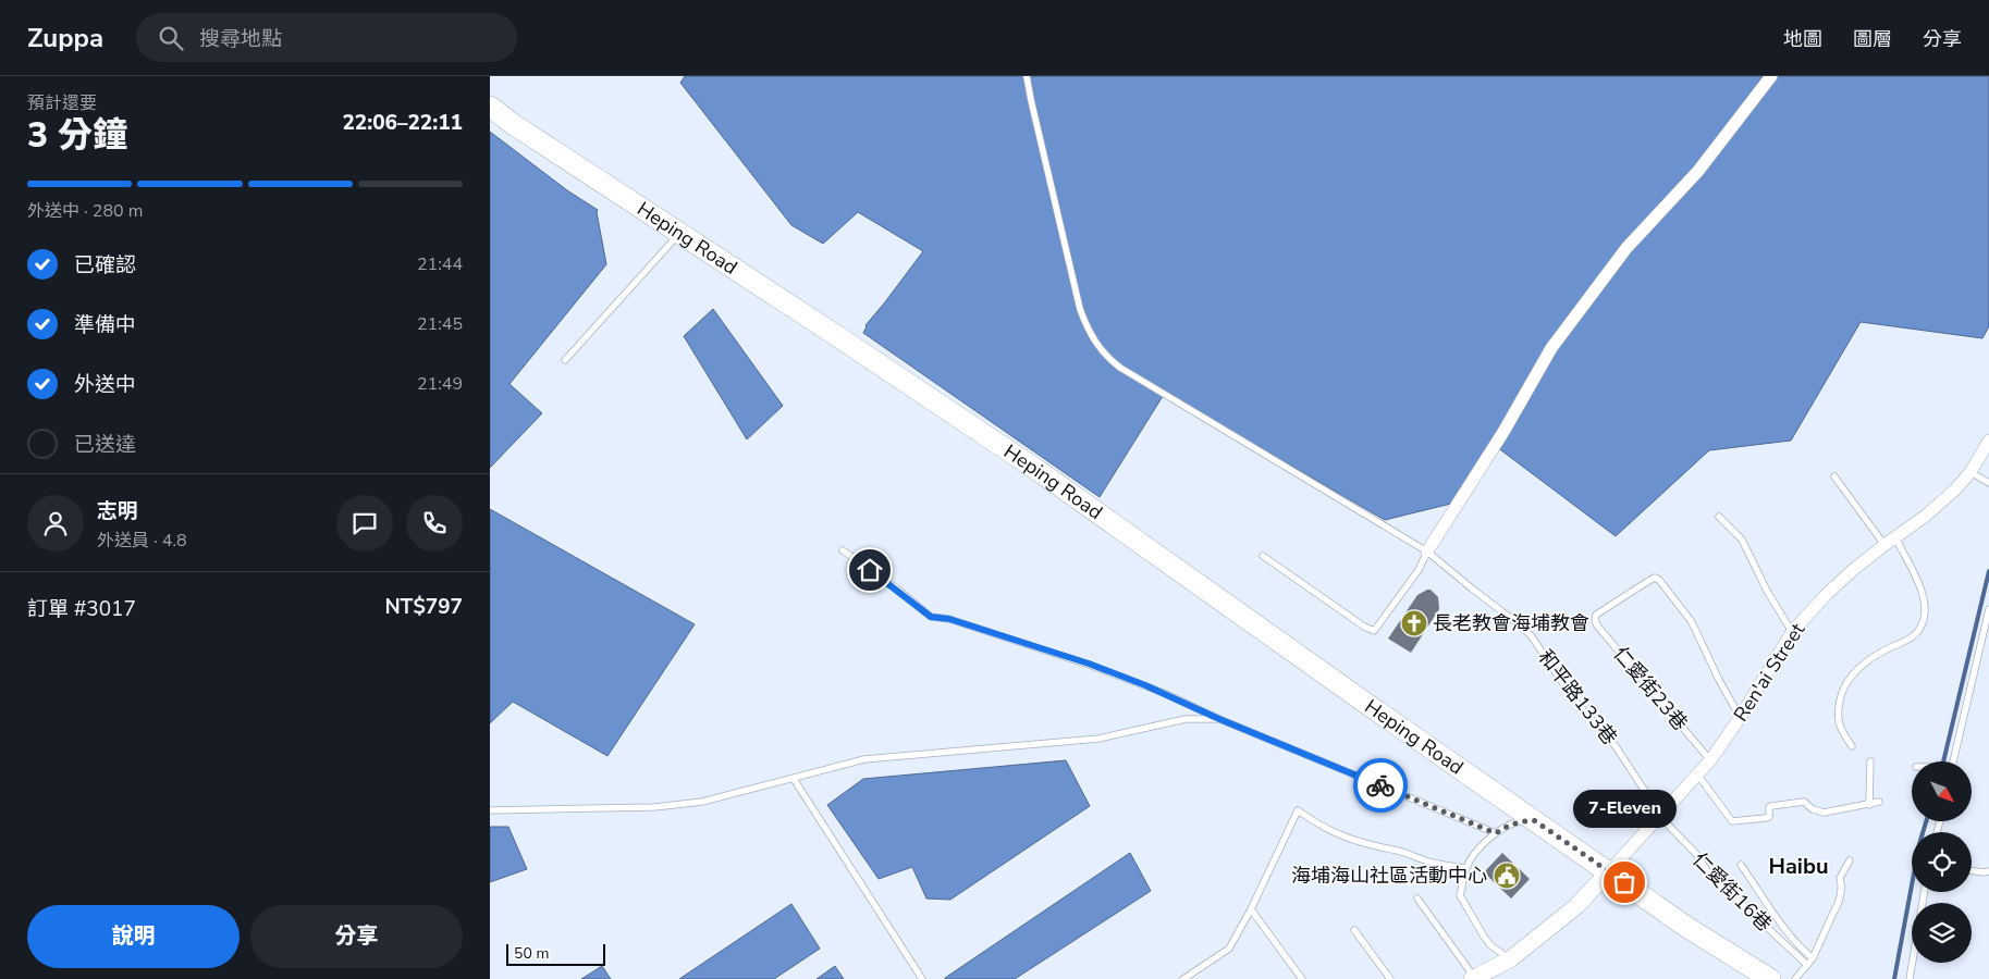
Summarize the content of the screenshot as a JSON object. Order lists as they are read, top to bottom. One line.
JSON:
{"streets":{"main road":["Heping Road"],"street":["Ren'ai Street"],"lane":["仁愛街23巷","和平路133巷","仁愛街16巷"]},"crossings":[["Heping Road","Ren'ai Street"],["Ren'ai Street","仁愛街23巷"],["Ren'ai Street","和平路133巷"],["Ren'ai Street","仁愛街16巷"],["和平路133巷","仁愛街16巷"]],"districts":["Haibu"],"places":{"church":["長老教會海埔教會"],"public building":["海埔海山社區活動中心"],"other":["7-Eleven"]},"scale_bar":"50 m","north":"bottom right","page":{"header":"Zuppa","search":"搜尋地點","nav":["地圖","圖層","分享"],"heading":["3 分鐘","預計還要","22:06–22:11"],"panel":["志明","外送員 · 4.8","訂單 #3017","NT$797"],"bar":"外送中 · 280 m","list":[["已確認","21:44"],["準備中","21:45"],["外送中","21:49"],"已送達"],"bubble":"7-Eleven","buttons":["說明","分享"],"scale":"50 m"}}
